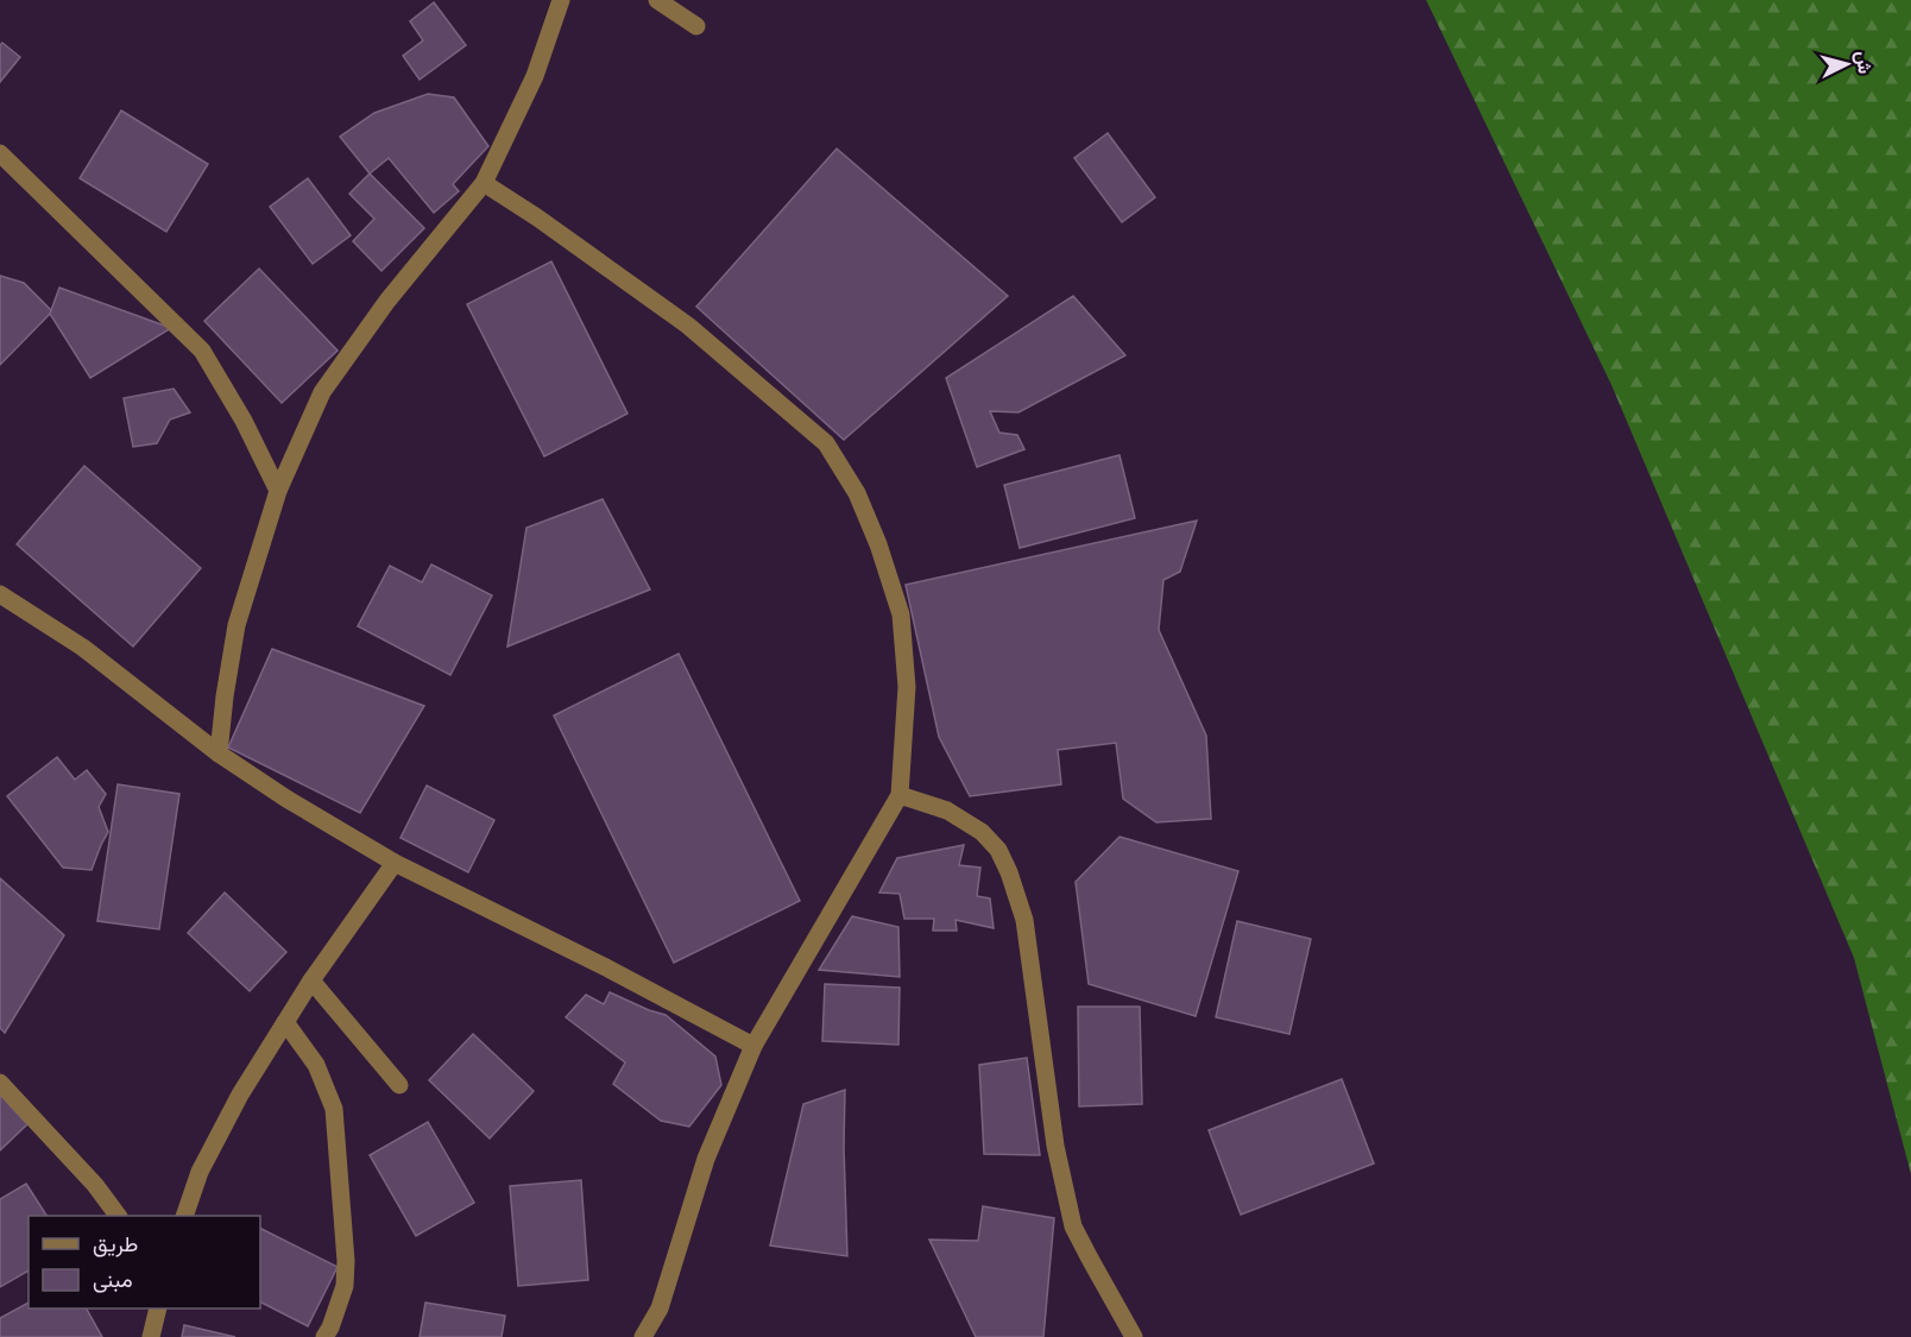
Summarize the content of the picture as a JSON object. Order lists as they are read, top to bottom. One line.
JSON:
{"legend":["طريق","مبنى"],"north":"right"}
